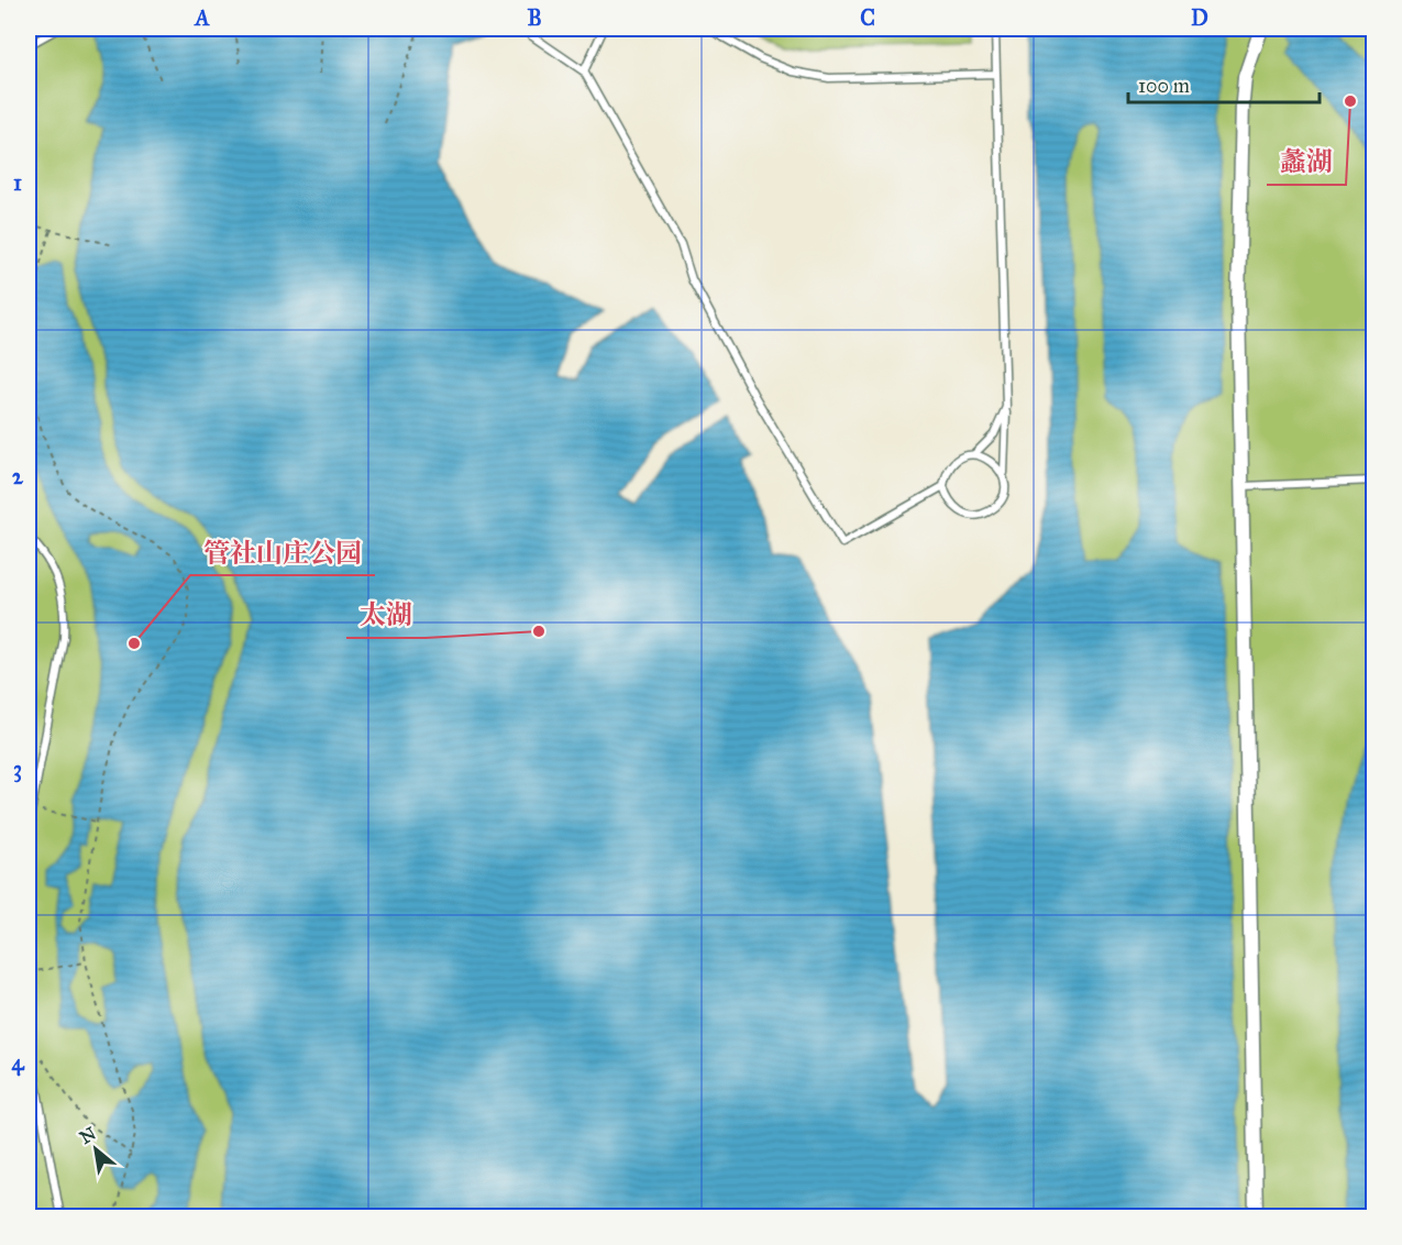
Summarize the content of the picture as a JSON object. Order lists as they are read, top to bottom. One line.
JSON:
{"places":["蠡湖","太湖","管社山庄公园"],"scale_bar":"100 m","north":"top left","grid":{"columns":["A","B","C","D"],"rows":["1","2","3","4"]}}
